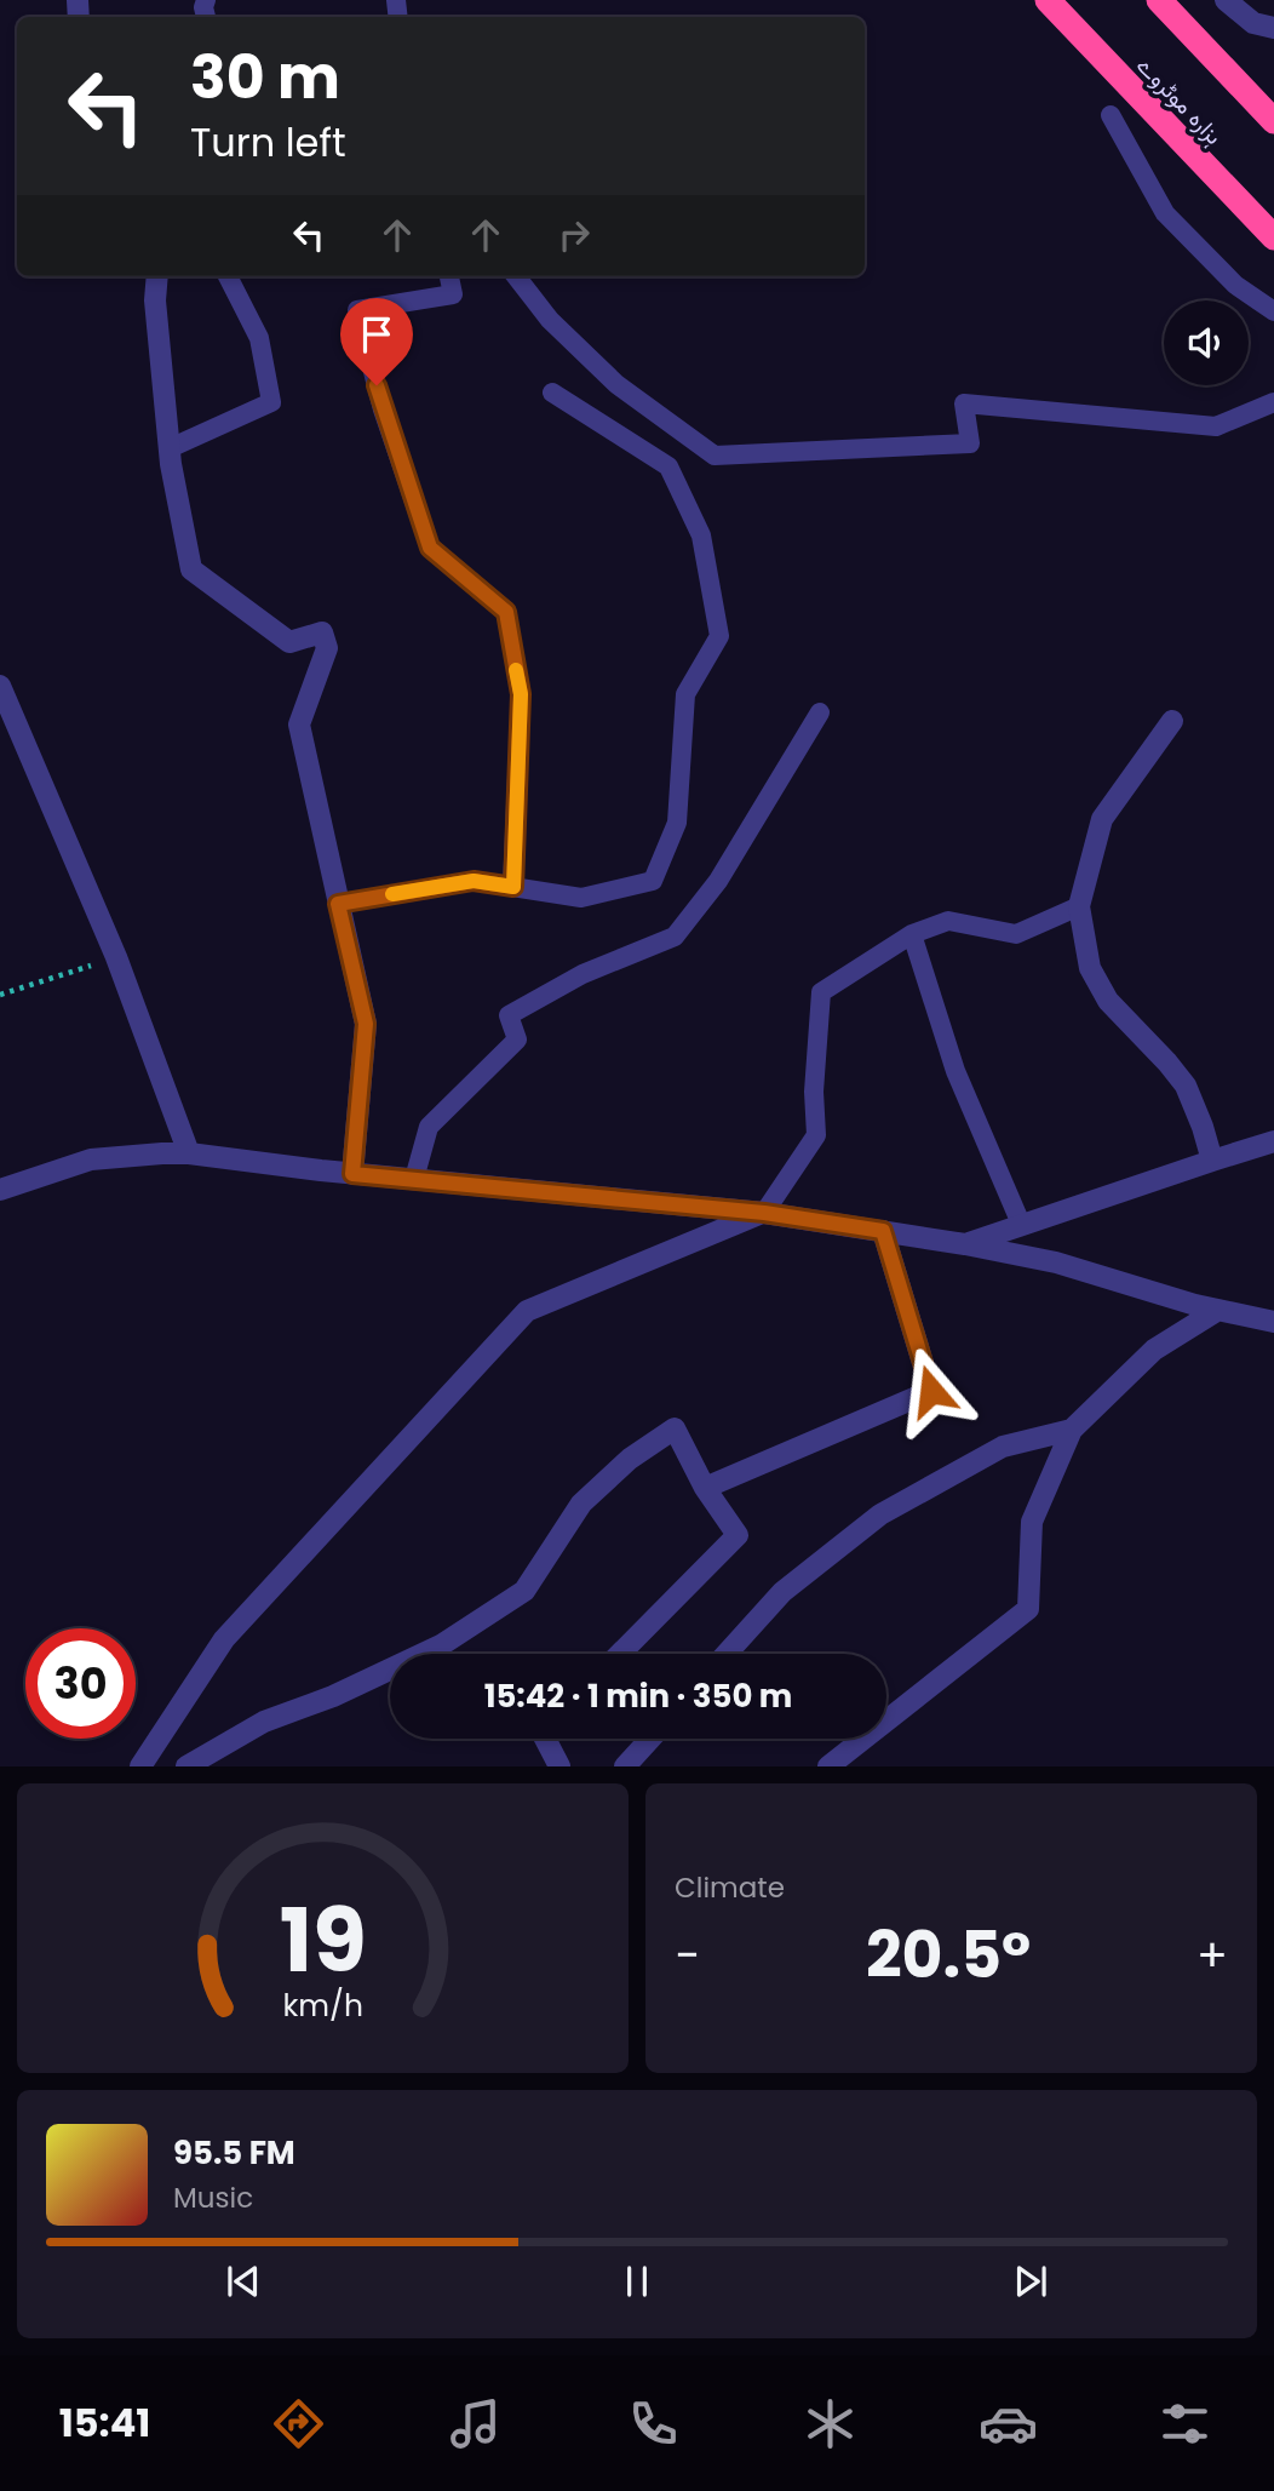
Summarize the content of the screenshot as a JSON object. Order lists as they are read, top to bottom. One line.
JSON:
{"streets":{"highway":["ہزارہ موٹروے"]},"page":{"turn":["30 m","Turn left"],"limit":"30","trip":"15:42 · 1 min · 350 m","tile":"Climate","heat":["−","20.5°","+"],"song":["95.5 FM","Music"],"tabs":"15:41","gauge":["19","km/h"]}}
